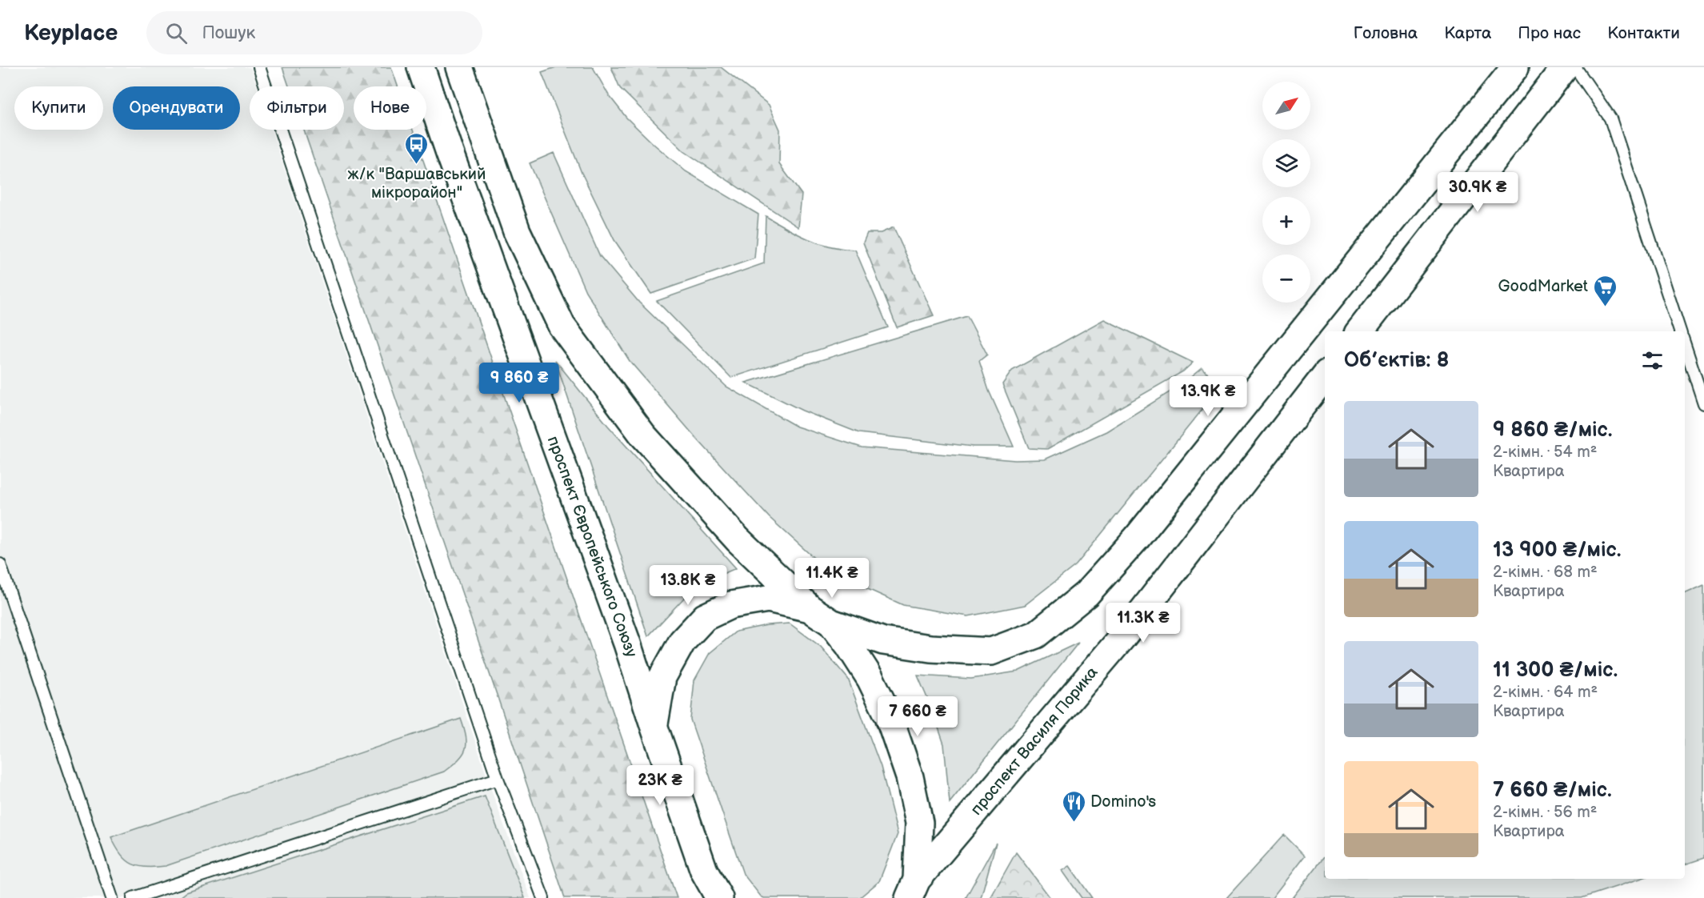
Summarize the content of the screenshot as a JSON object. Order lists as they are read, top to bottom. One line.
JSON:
{"streets":{"main road":["проспект Європейського Союзу","проспект Василя Порика"]},"places":{"bus stop":["ж/к \"Варшавський мікрорайон\""],"supermarket":["GoodMarket"],"restaurant":["Domino's"]},"north":"top right","page":{"header":"Keyplace","search":"Пошук","nav":["Головна","Карта","Про нас","Контакти"],"map_buttons":["+","−"],"chip":["Купити","Орендувати","Фільтри","Нове"],"price":["30.9K ₴","9 860 ₴","13.9K ₴","11.4K ₴","13.8K ₴","11.3K ₴","7 660 ₴","23K ₴"],"heading":"Об’єктів: 8","list":[{"name":"9 860 ₴/міс.","note":"2-кімн. · 54 m² · Квартира"},{"name":"13 900 ₴/міс.","note":"2-кімн. · 68 m² · Квартира"},{"name":"11 300 ₴/міс.","note":"2-кімн. · 64 m² · Квартира"},{"name":"7 660 ₴/міс.","note":"2-кімн. · 56 m² · Квартира"}]}}
